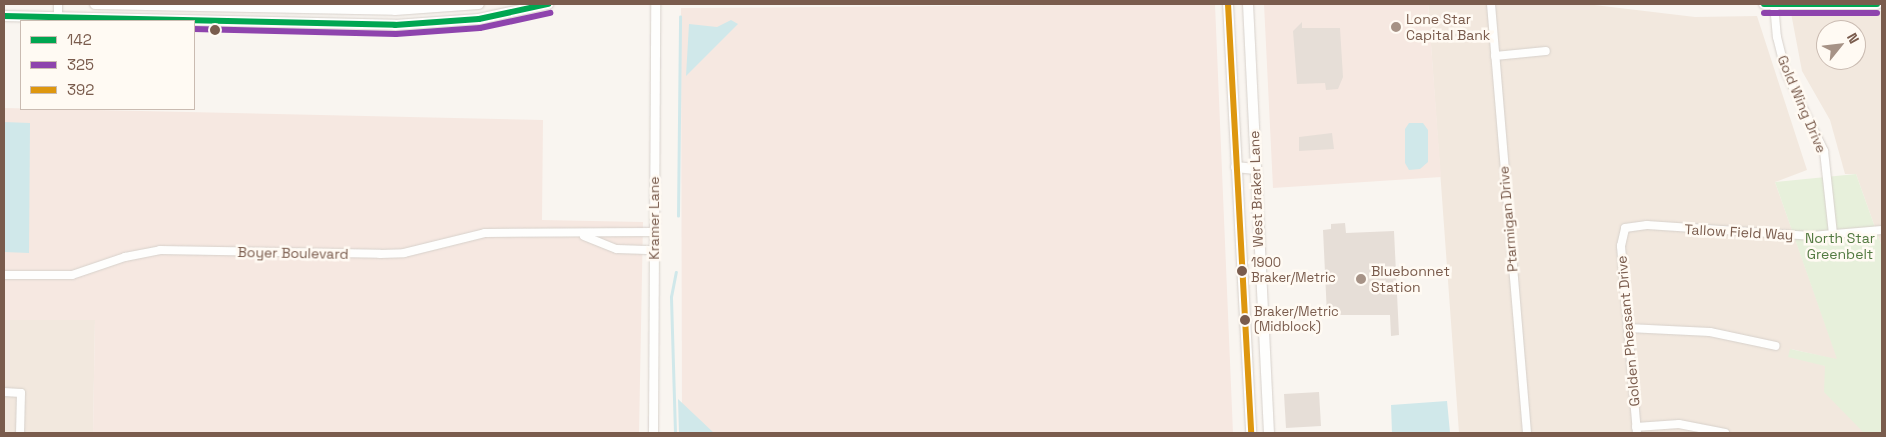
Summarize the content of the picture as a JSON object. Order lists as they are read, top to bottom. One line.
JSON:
{"streets":{"main road":["West Braker Lane"],"street":["Gold Wing Drive","Kramer Lane","Ptarmigan Drive","Tallow Field Way","Boyer Boulevard","Golden Pheasant Drive"]},"crossings":[["Gold Wing Drive","Tallow Field Way"],["Kramer Lane","Boyer Boulevard"],["Tallow Field Way","Golden Pheasant Drive"]],"parks":["North Star Greenbelt"],"places":["Lone Star Capital Bank","1900 Braker/Metric","Bluebonnet Station","Braker/Metric (Midblock)"],"lines":["transit line 142","transit line 392","transit line 325"],"legend":["142","325","392"],"north":"top right"}
